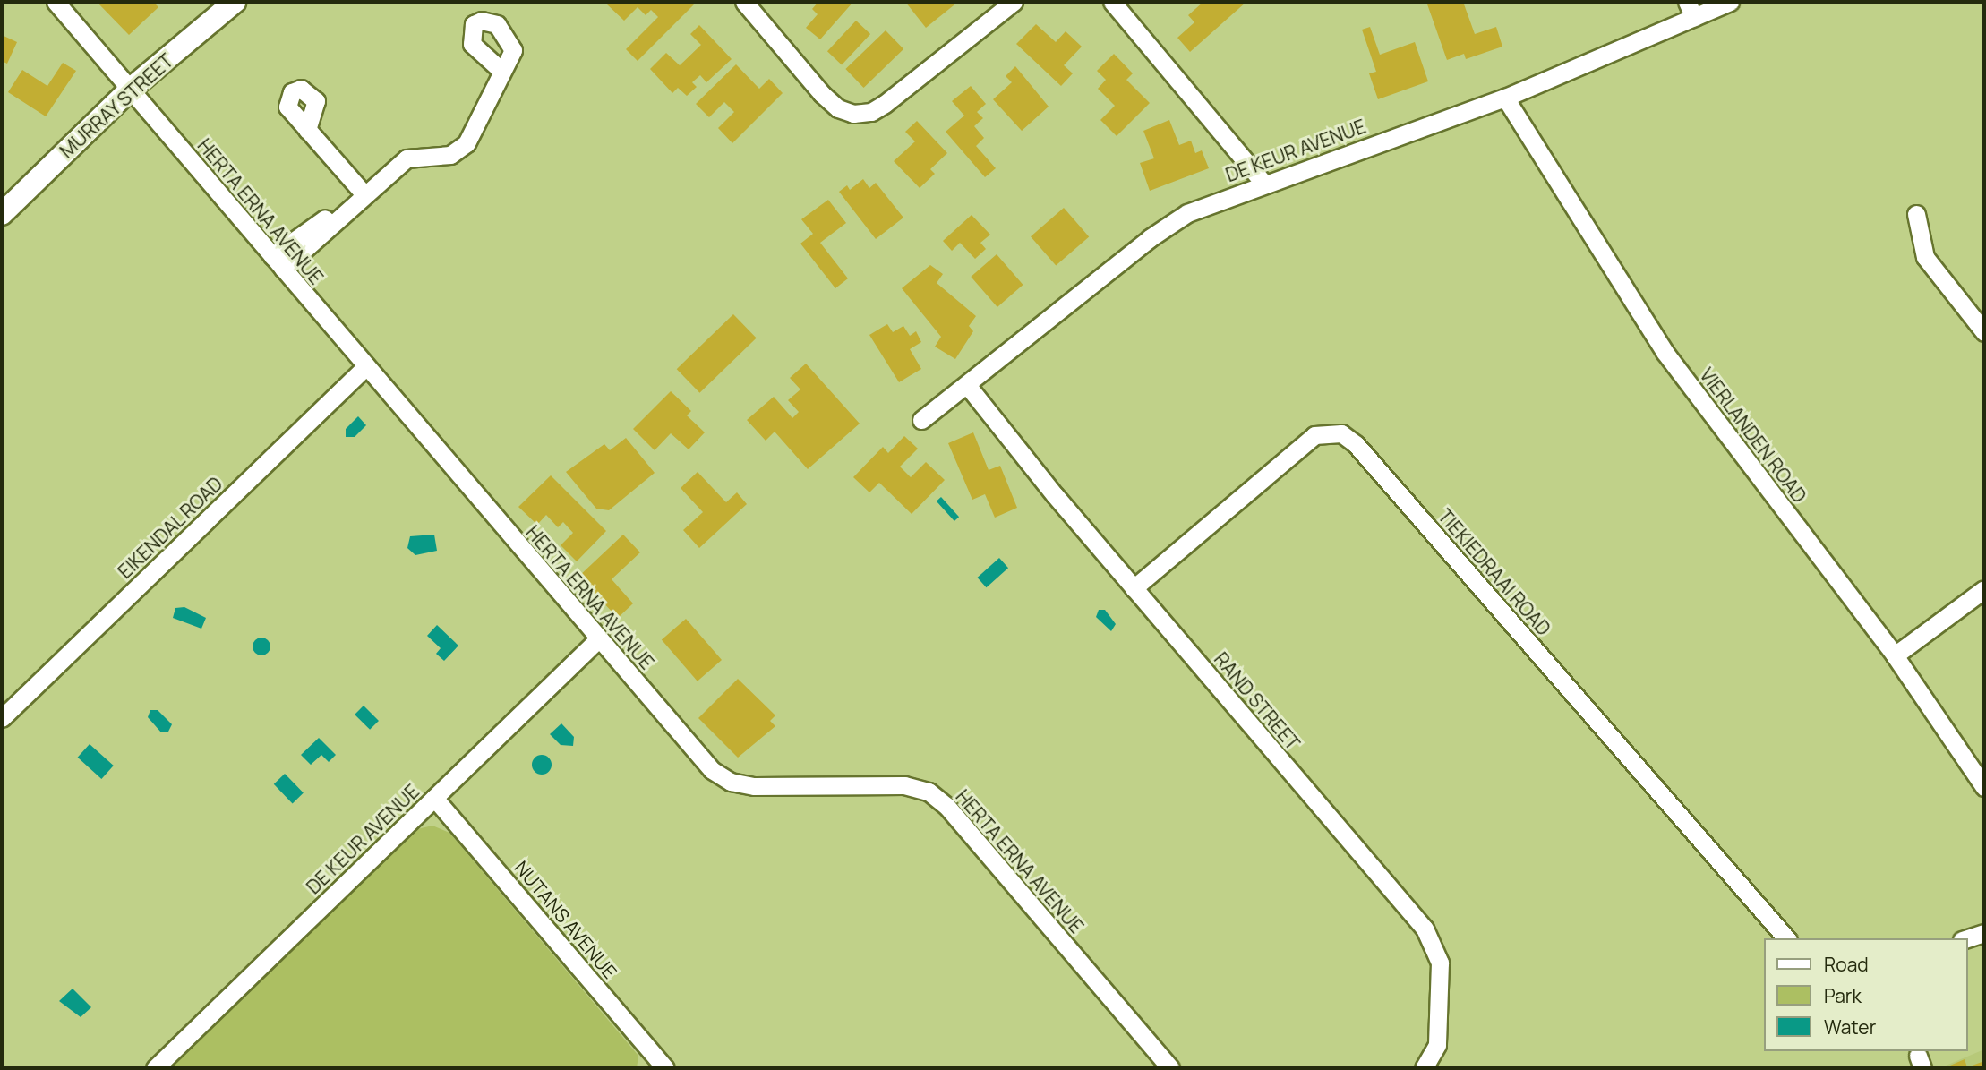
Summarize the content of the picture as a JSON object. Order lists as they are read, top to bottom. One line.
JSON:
{"streets":{"street":["MURRAY STREET","DE KEUR AVENUE","HERTA ERNA AVENUE","VIERLANDEN ROAD","EIKENDAL ROAD","TIEKIEDRAAI ROAD","RAND STREET","NUTANS AVENUE"]},"crossings":[["MURRAY STREET","HERTA ERNA AVENUE"],["DE KEUR AVENUE","HERTA ERNA AVENUE"],["DE KEUR AVENUE","VIERLANDEN ROAD"],["DE KEUR AVENUE","RAND STREET"],["DE KEUR AVENUE","NUTANS AVENUE"],["HERTA ERNA AVENUE","EIKENDAL ROAD"],["TIEKIEDRAAI ROAD","RAND STREET"]],"legend":["Road","Park","Water"]}
